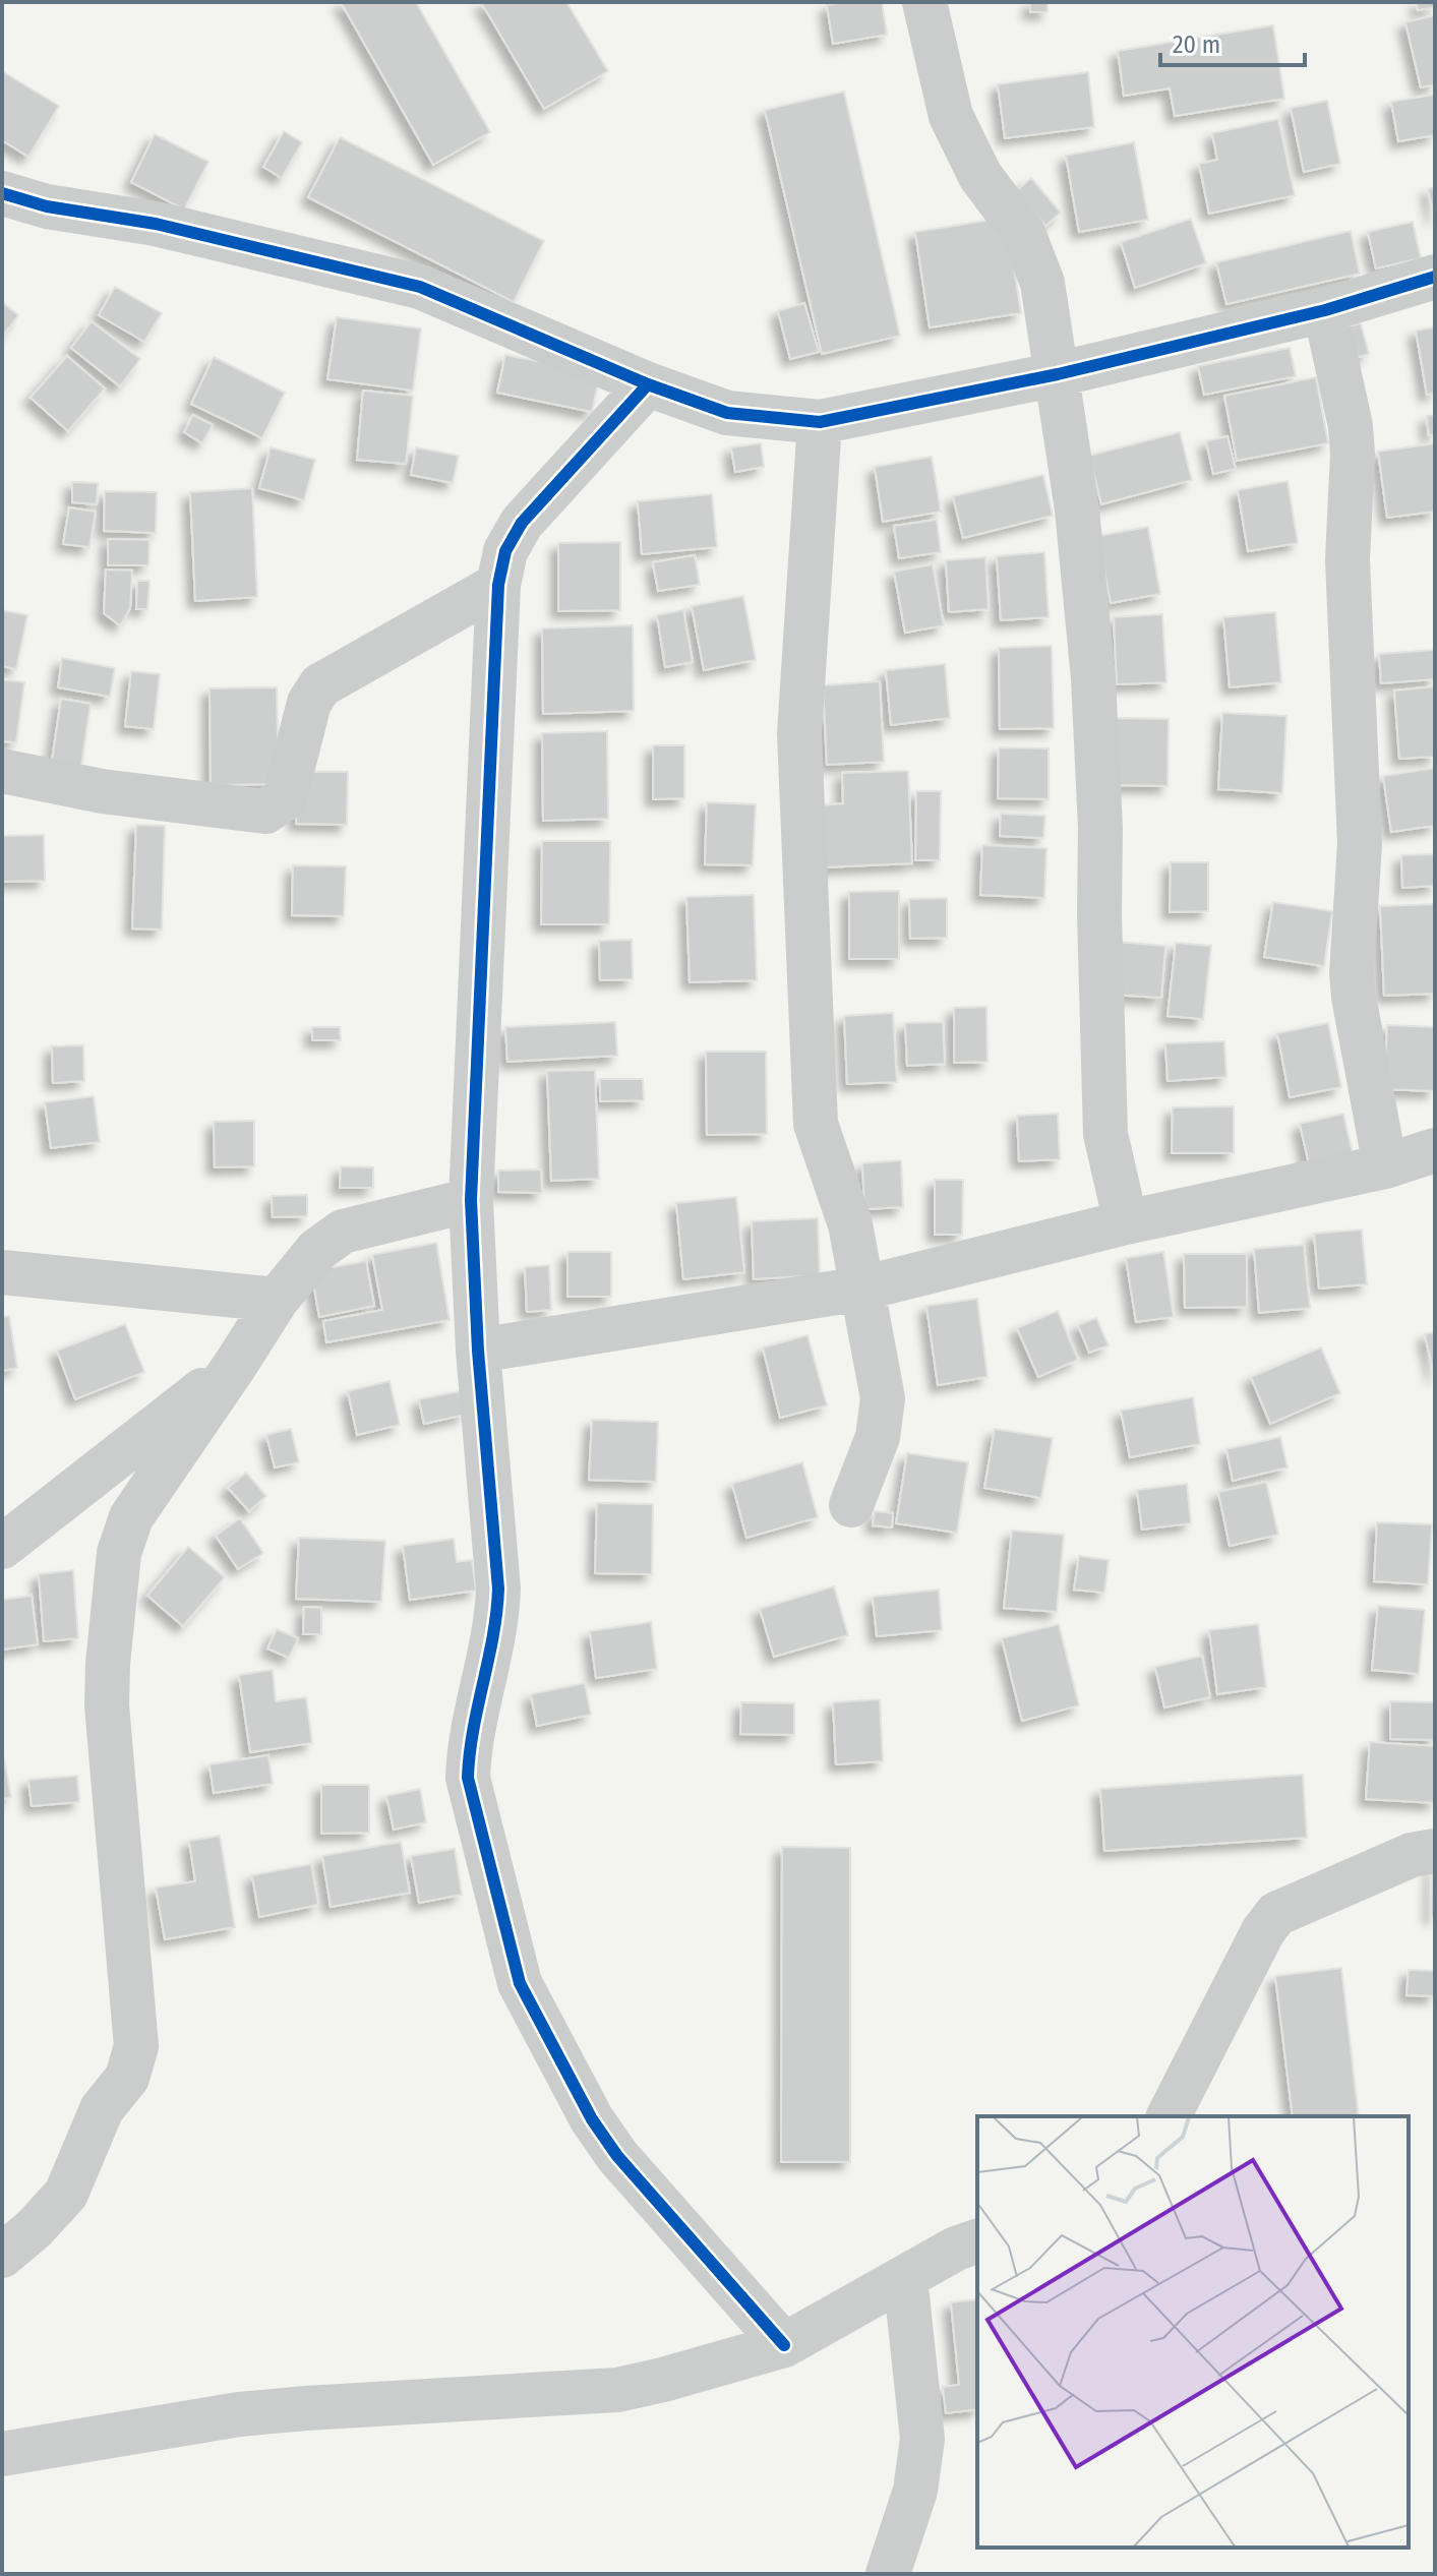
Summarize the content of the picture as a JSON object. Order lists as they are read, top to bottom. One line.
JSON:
{"scale_bar":"20 m"}
